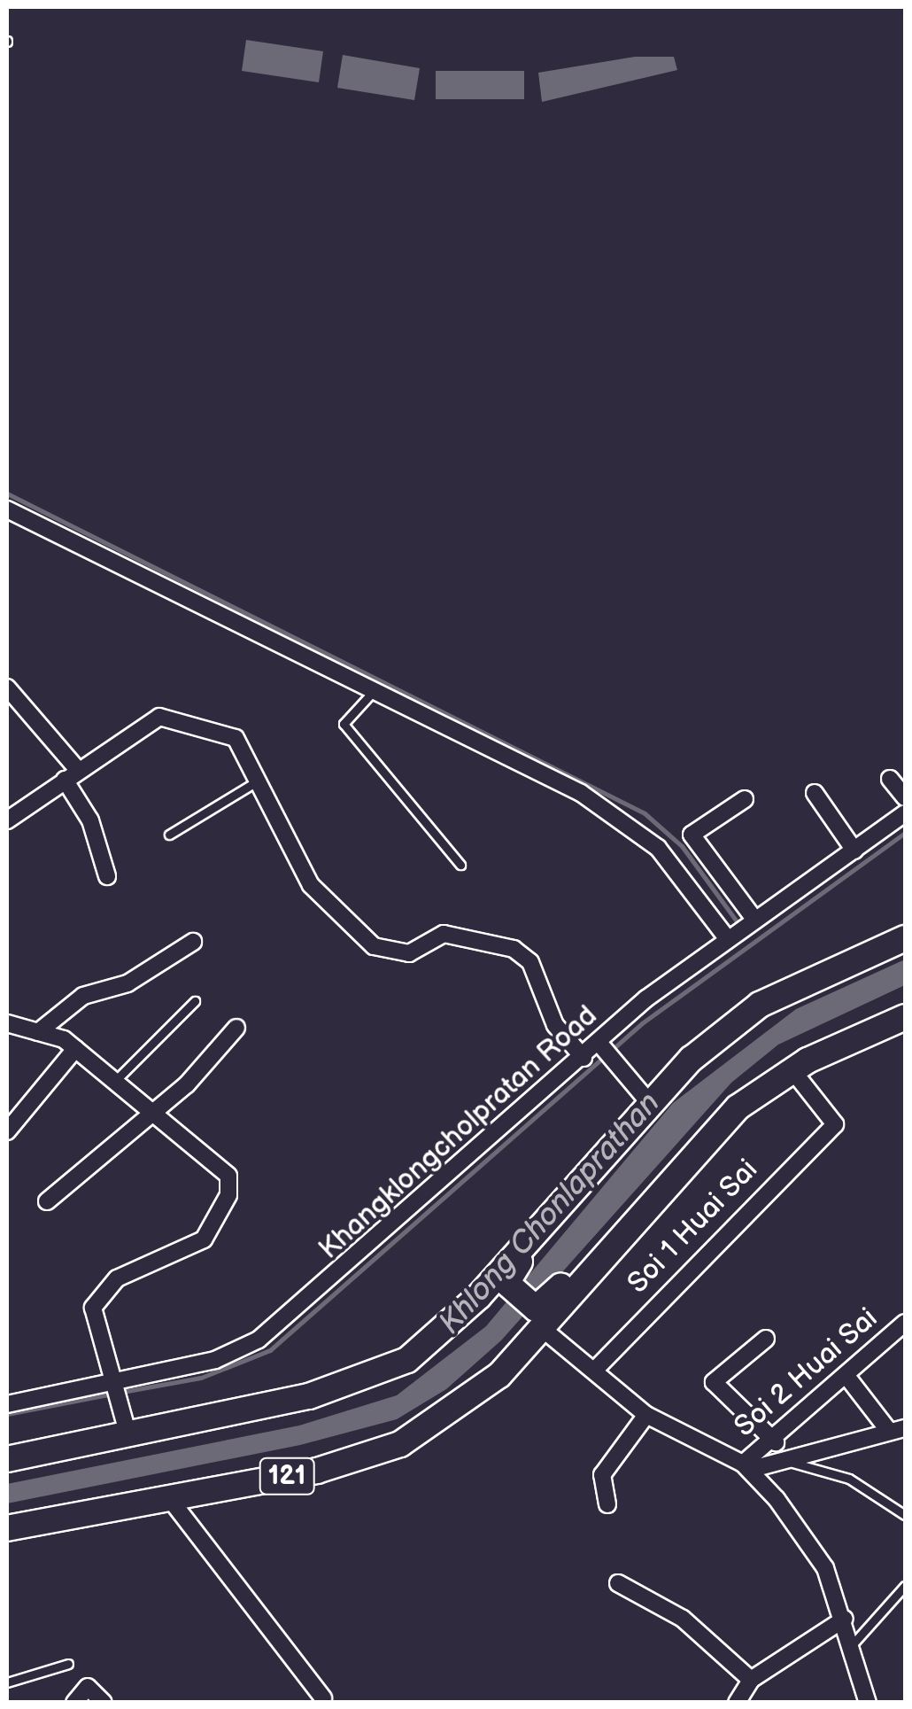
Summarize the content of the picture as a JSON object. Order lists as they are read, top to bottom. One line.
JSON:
{"streets":{"main road":["121"],"street":["Khangklongcholpratan Road","Soi 1 Huai Sai","Soi 2 Huai Sai"]},"crossings":[["Soi 1 Huai Sai","121"]],"water":["Khlong Chonlaprathan"]}
